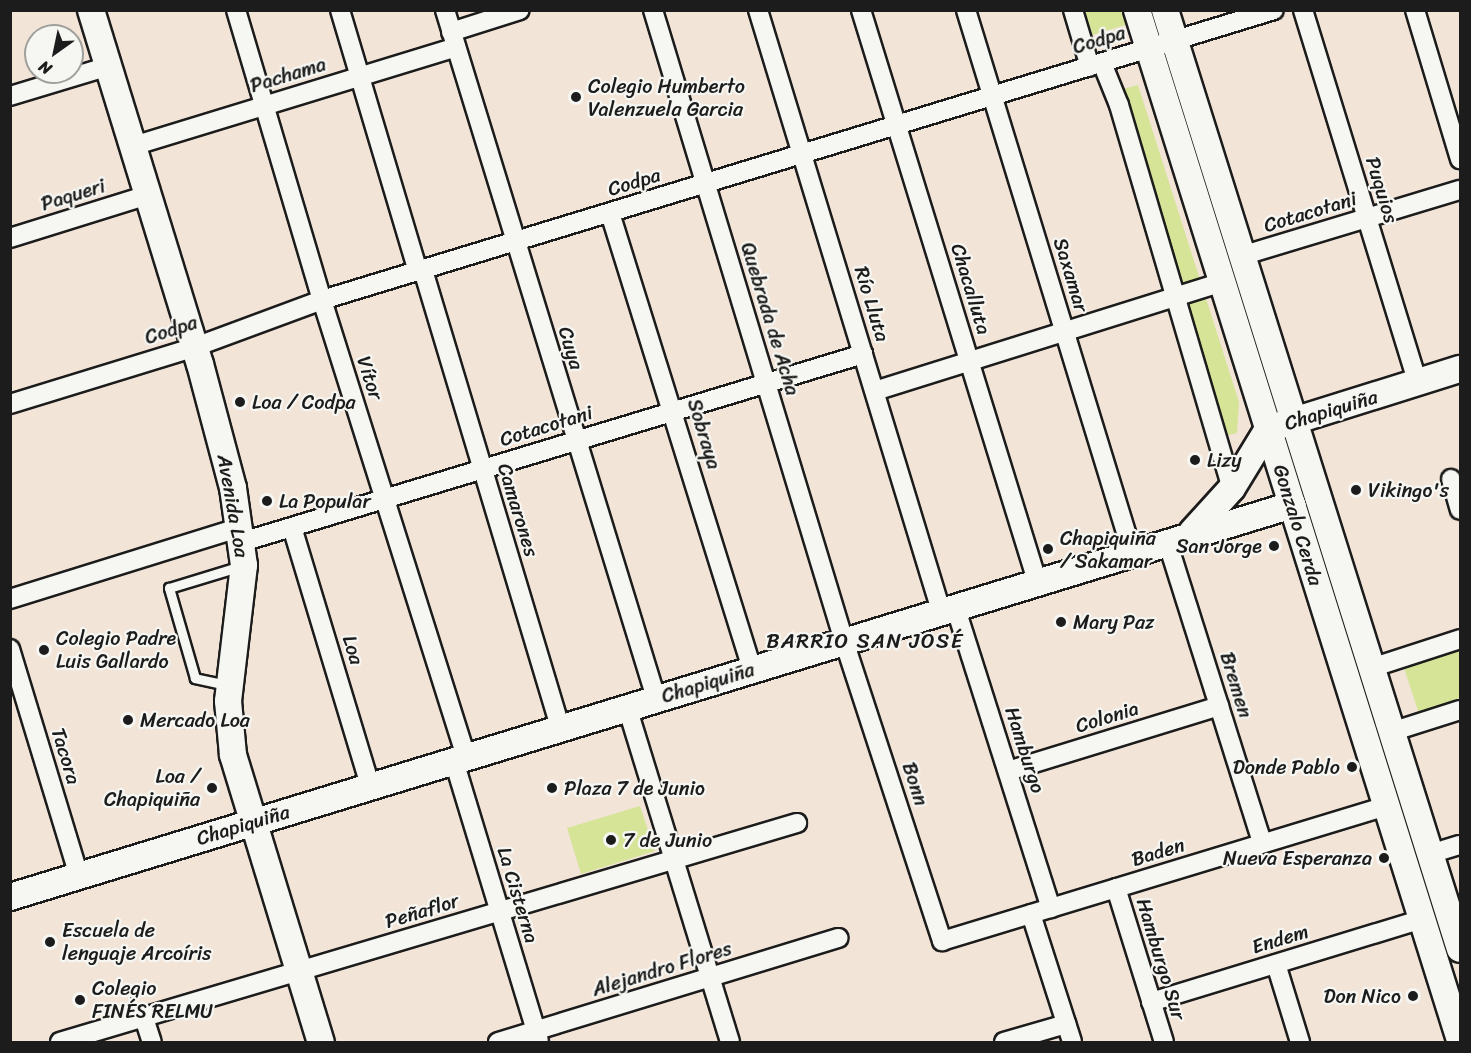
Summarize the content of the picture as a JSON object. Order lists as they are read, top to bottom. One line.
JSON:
{"streets":{"street":["Codpa","Pachama","Puquios","Paqueri","Cotacotani","Saxamar","Chacalluta","Río Lluta","Quebrada de Acha","Cuya","Vítor","Chapiquiña","Sobraya","Avenida Loa","Camarones","Gonzalo Cerda","Loa","Bremen","Colonia","Hamburgo","Tacora","Bonn","Baden","La Cisterna","Peñaflor","Endem","Hamburgo Sur","Alejandro Flores"]},"crossings":[["Codpa","Saxamar"],["Codpa","Chacalluta"],["Codpa","Río Lluta"],["Codpa","Quebrada de Acha"],["Codpa","Cuya"],["Codpa","Vítor"],["Codpa","Sobraya"],["Codpa","Avenida Loa"],["Codpa","Camarones"],["Codpa","Gonzalo Cerda"],["Pachama","Cuya"],["Pachama","Vítor"],["Pachama","Avenida Loa"],["Pachama","Camarones"],["Puquios","Cotacotani"],["Puquios","Chapiquiña"],["Paqueri","Avenida Loa"],["Cotacotani","Río Lluta"],["Cotacotani","Quebrada de Acha"],["Cotacotani","Cuya"],["Cotacotani","Vítor"],["Cotacotani","Sobraya"],["Cotacotani","Avenida Loa"],["Cotacotani","Camarones"],["Cotacotani","Gonzalo Cerda"],["Cotacotani","Loa"],["Saxamar","Chapiquiña"],["Chacalluta","Chapiquiña"],["Río Lluta","Chapiquiña"],["Río Lluta","Hamburgo"],["Quebrada de Acha","Chapiquiña"],["Quebrada de Acha","Bonn"],["Cuya","Chapiquiña"],["Vítor","Chapiquiña"],["Vítor","La Cisterna"],["Chapiquiña","Sobraya"],["Chapiquiña","Avenida Loa"],["Chapiquiña","Camarones"],["Chapiquiña","Gonzalo Cerda"],["Chapiquiña","Loa"],["Chapiquiña","Bremen"],["Chapiquiña","Hamburgo"],["Chapiquiña","Tacora"],["Chapiquiña","Bonn"],["Chapiquiña","La Cisterna"],["Avenida Loa","Peñaflor"],["Gonzalo Cerda","Baden"],["Gonzalo Cerda","Endem"],["Bremen","Colonia"],["Bremen","Baden"],["Colonia","Hamburgo"],["Hamburgo","Baden"],["Bonn","Baden"],["Baden","Hamburgo Sur"],["La Cisterna","Peñaflor"],["La Cisterna","Alejandro Flores"],["Endem","Hamburgo Sur"]],"districts":["BARRIO SAN JOSÉ"],"places":["Colegio Humberto Valenzuela Garcia","Loa / Codpa","Lizy","Vikingo's","La Popular","San Jorge","Chapiquiña / Sakamar","Mary Paz","Colegio Padre Luis Gallardo","Mercado Loa","Donde Pablo","Loa / Chapiquiña","Plaza 7 de Junio","7 de Junio","Nueva Esperanza","Escuela de lenguaje Arcoíris","Don Nico","Colegio FINÉS RELMU"],"north":"bottom left"}
